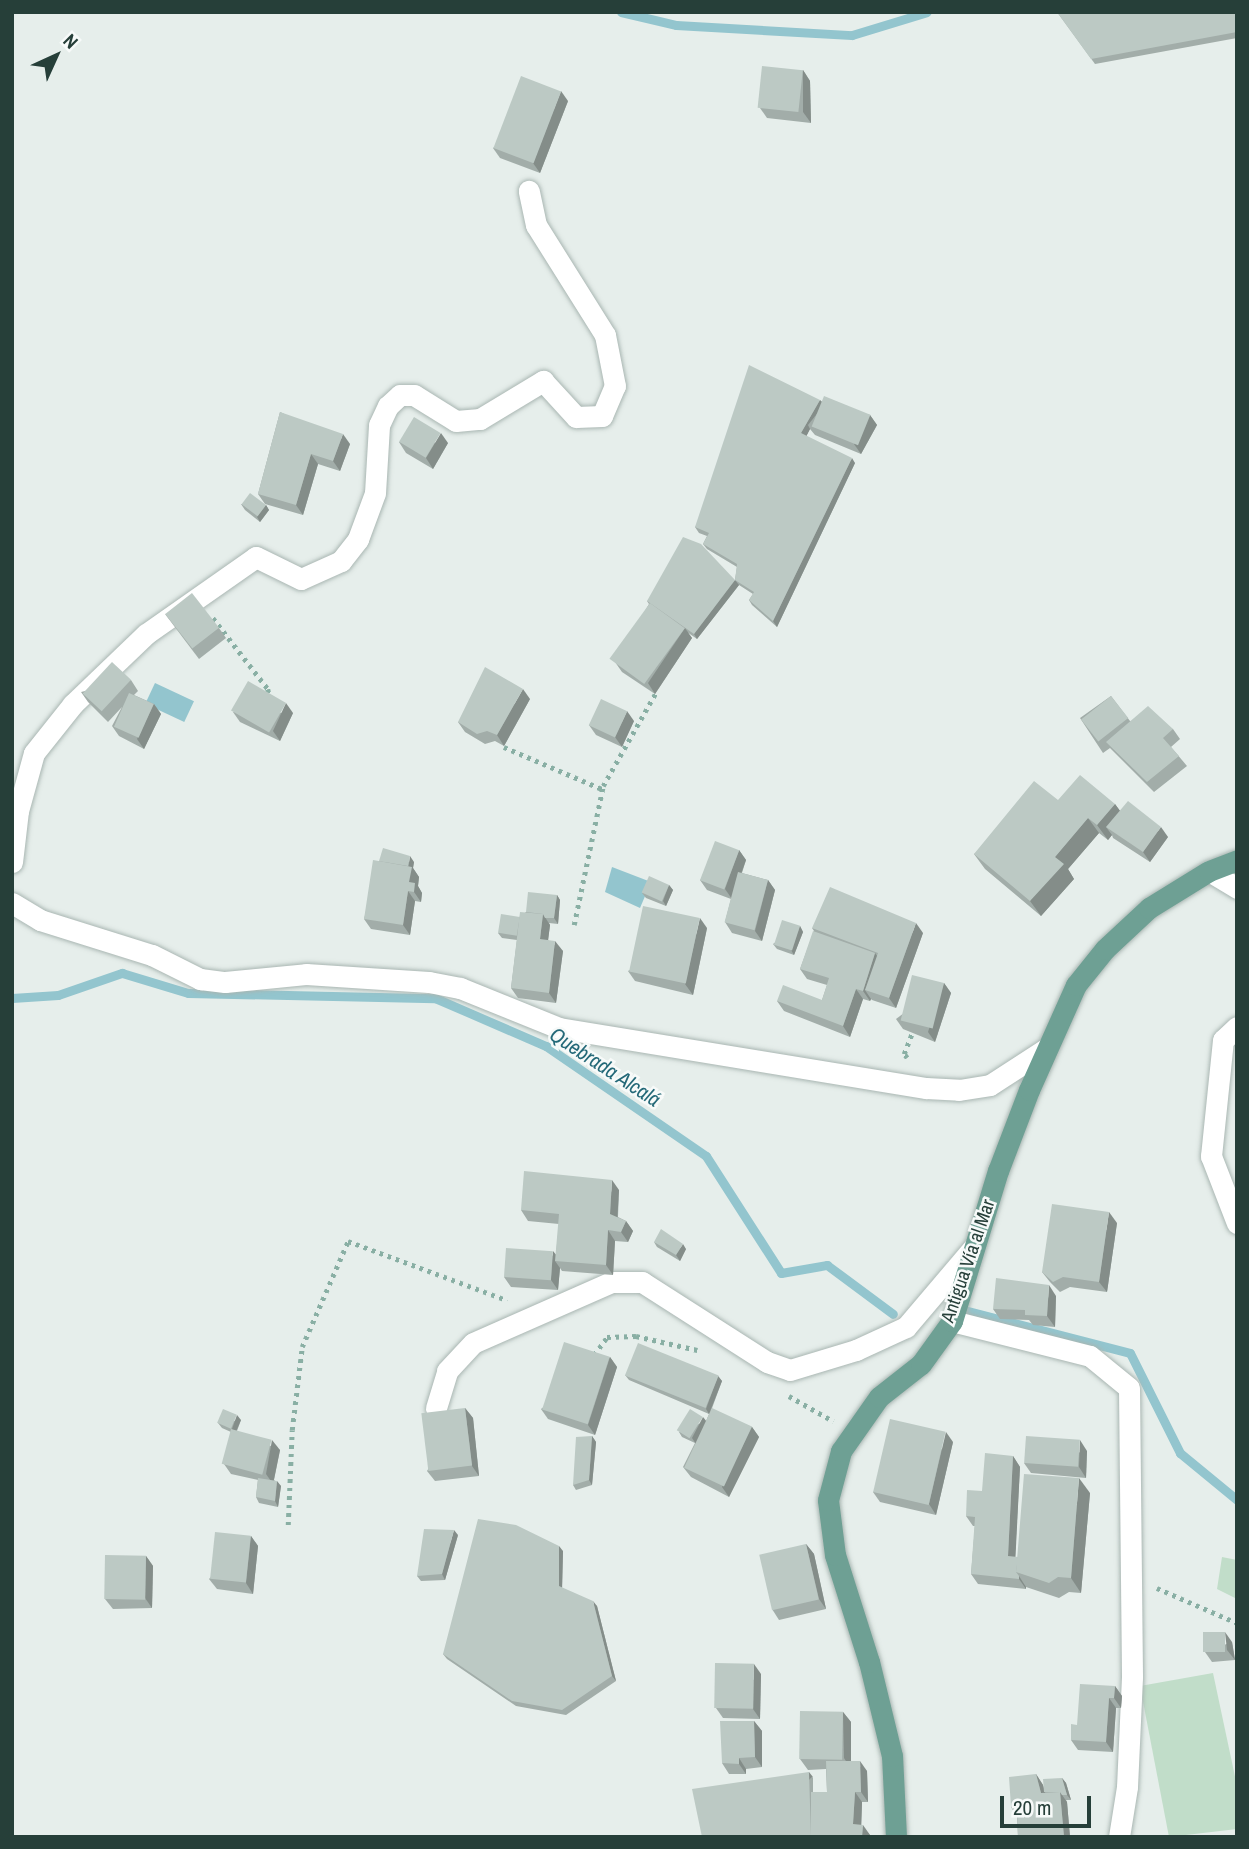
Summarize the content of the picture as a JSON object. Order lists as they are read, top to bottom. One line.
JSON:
{"streets":{"main road":["Antigua Vía al Mar"]},"water":["Quebrada Alcalá"],"scale_bar":"20 m","north":"top right"}
